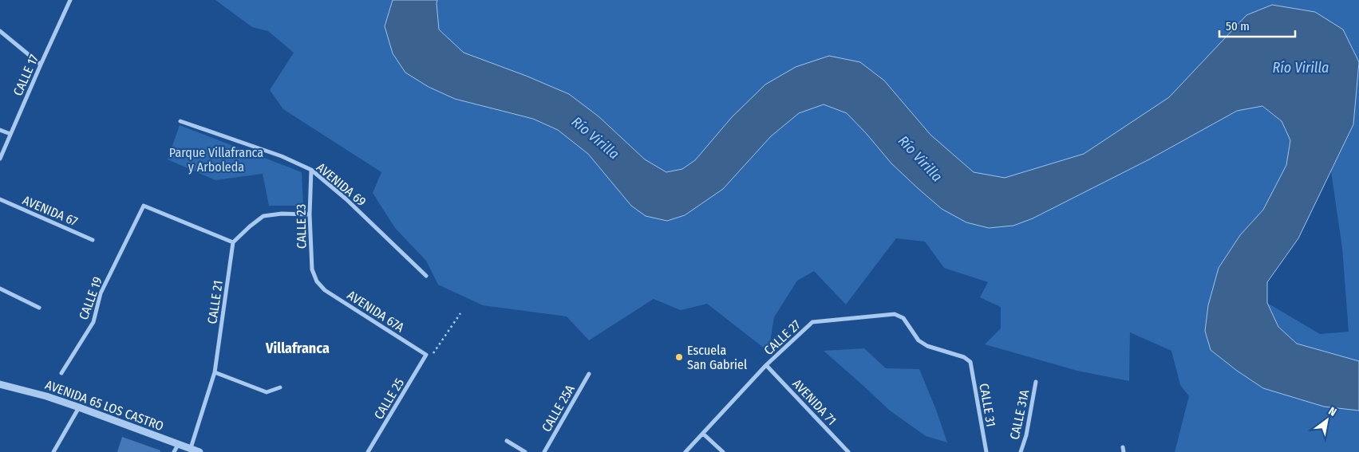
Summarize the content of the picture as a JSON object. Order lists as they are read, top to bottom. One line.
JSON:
{"streets":{"street":["CALLE 17","AVENIDA 69","AVENIDA 67","CALLE 23","CALLE 19","CALLE 21","AVENIDA 67A","CALLE 27","CALLE 25","AVENIDA 71","AVENIDA 65 LOS CASTRO","CALLE 31","CALLE 25A","CALLE 31A"]},"crossings":[["AVENIDA 69","CALLE 23"],["CALLE 23","AVENIDA 67A"],["CALLE 19","CALLE 21"],["CALLE 21","AVENIDA 65 LOS CASTRO"],["AVENIDA 67A","CALLE 25"],["CALLE 27","AVENIDA 71"],["CALLE 27","CALLE 31"]],"districts":["Villafranca"],"water":["Río Virilla"],"parks":["Parque Villafranca y Arboleda"],"places":["Escuela San Gabriel"],"scale_bar":"50 m","north":"top right"}
